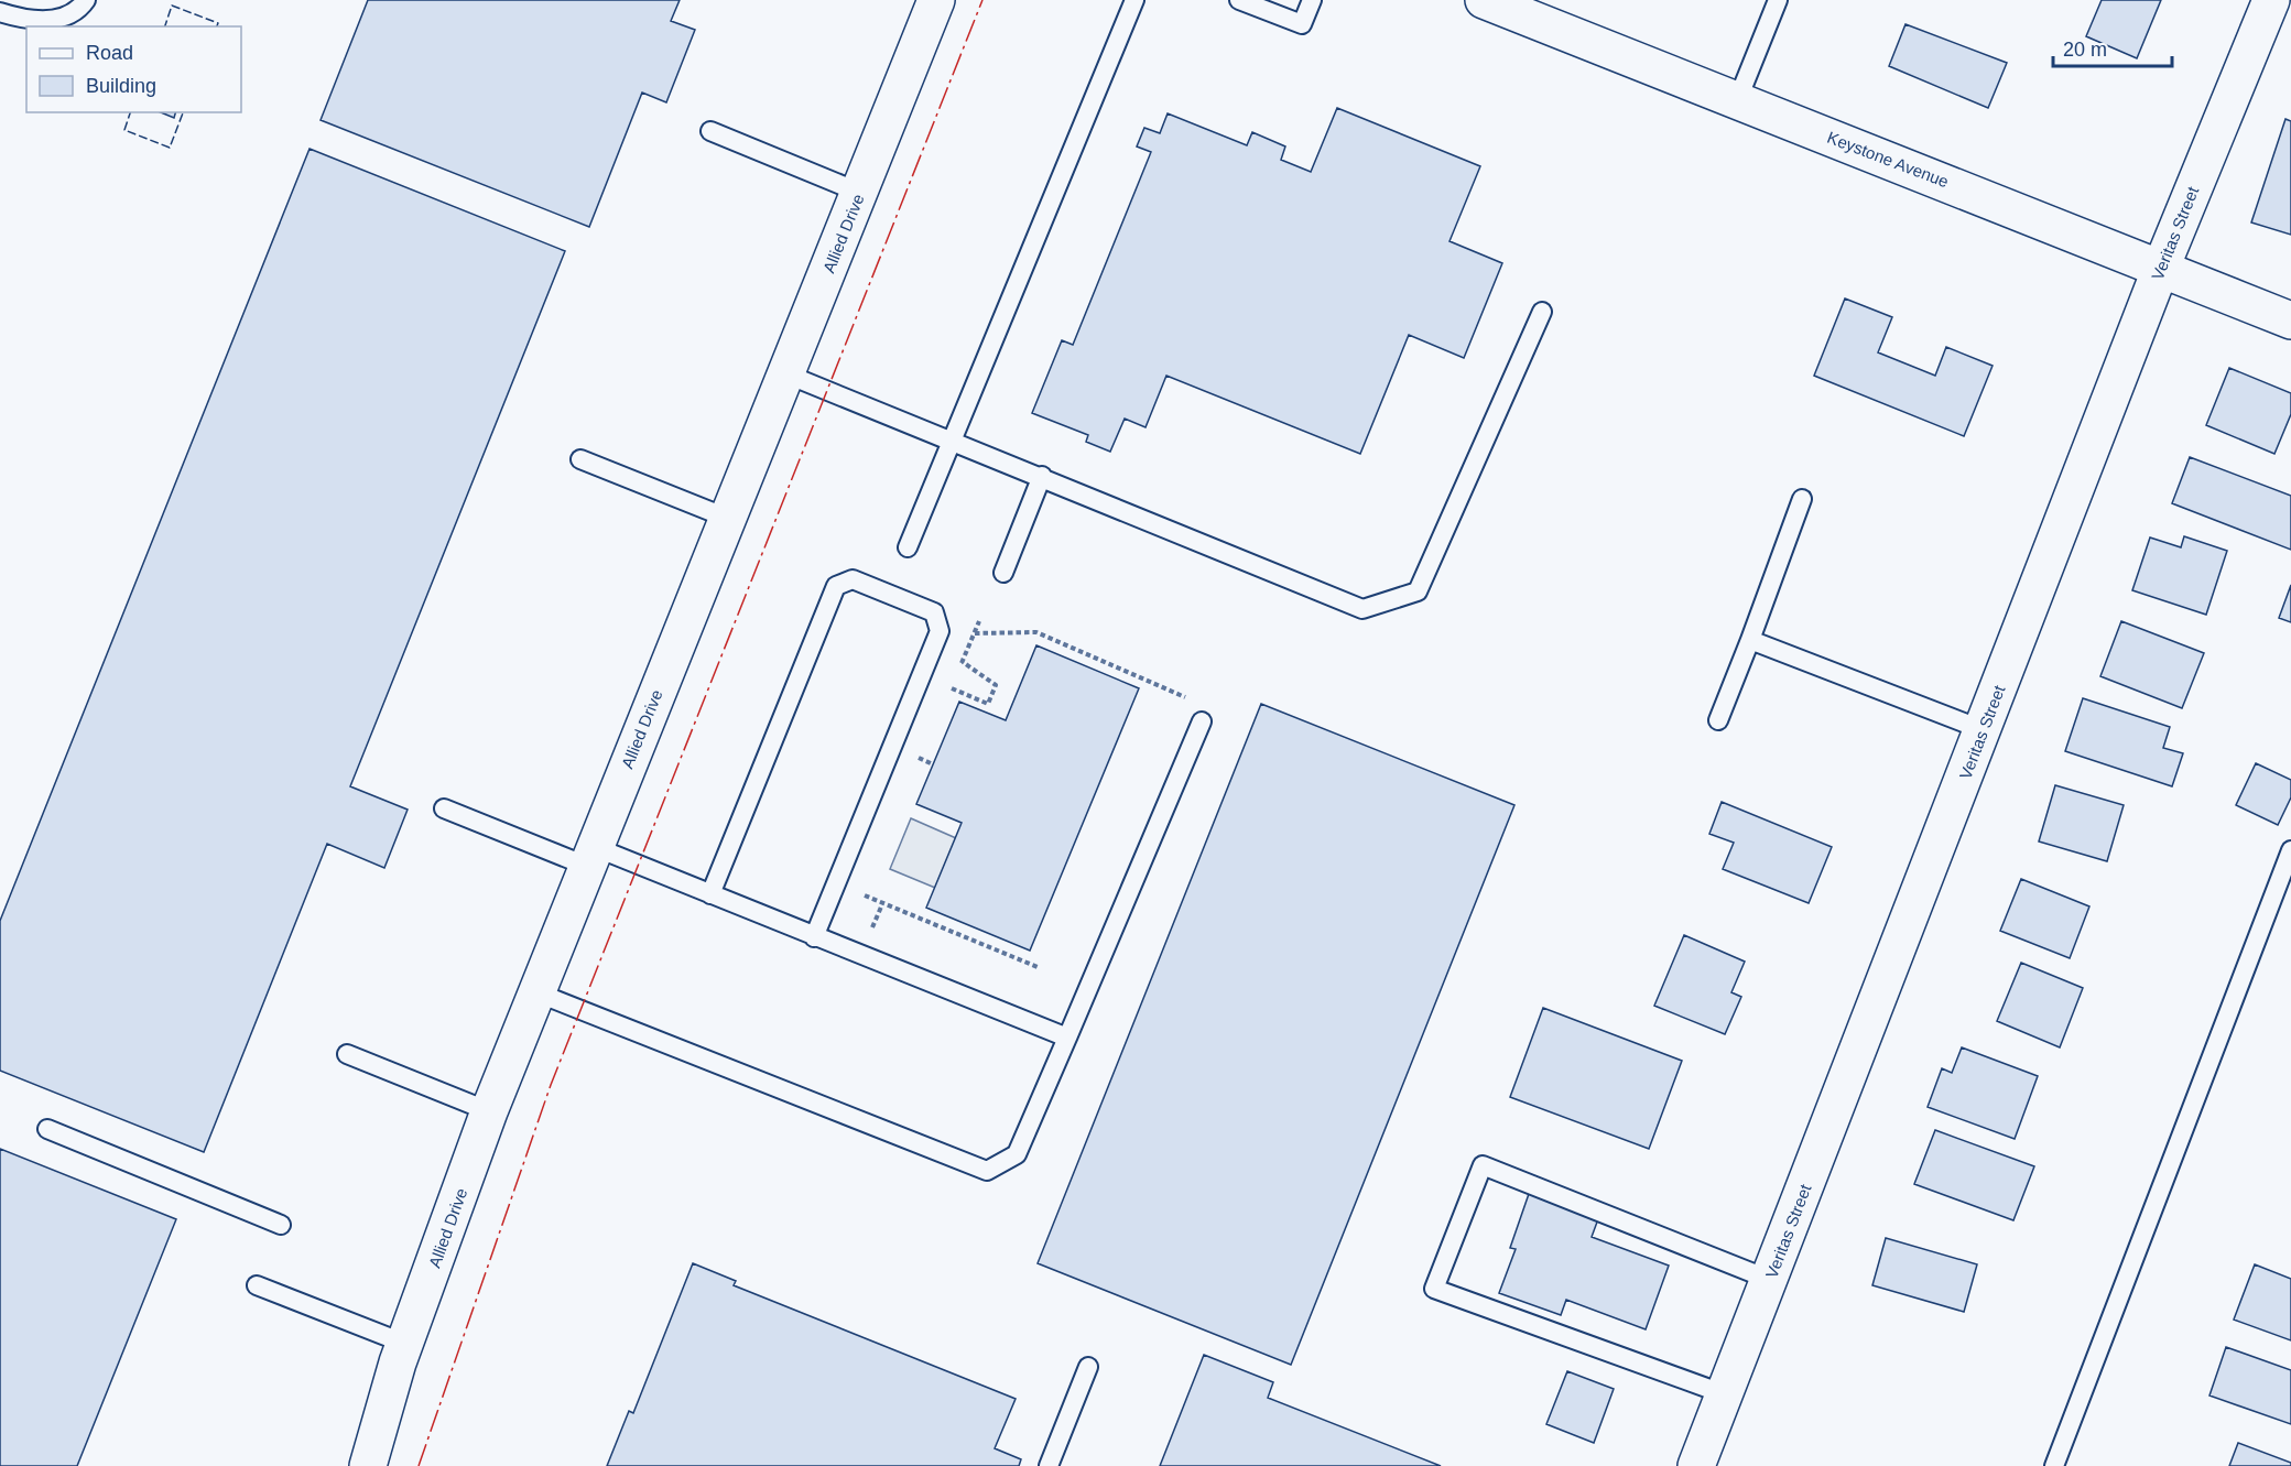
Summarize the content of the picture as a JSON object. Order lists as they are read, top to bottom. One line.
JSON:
{"streets":{"street":["Keystone Avenue","Allied Drive","Veritas Street"]},"crossings":[["Keystone Avenue","Veritas Street"]],"legend":["Road","Building"],"scale_bar":"20 m"}
